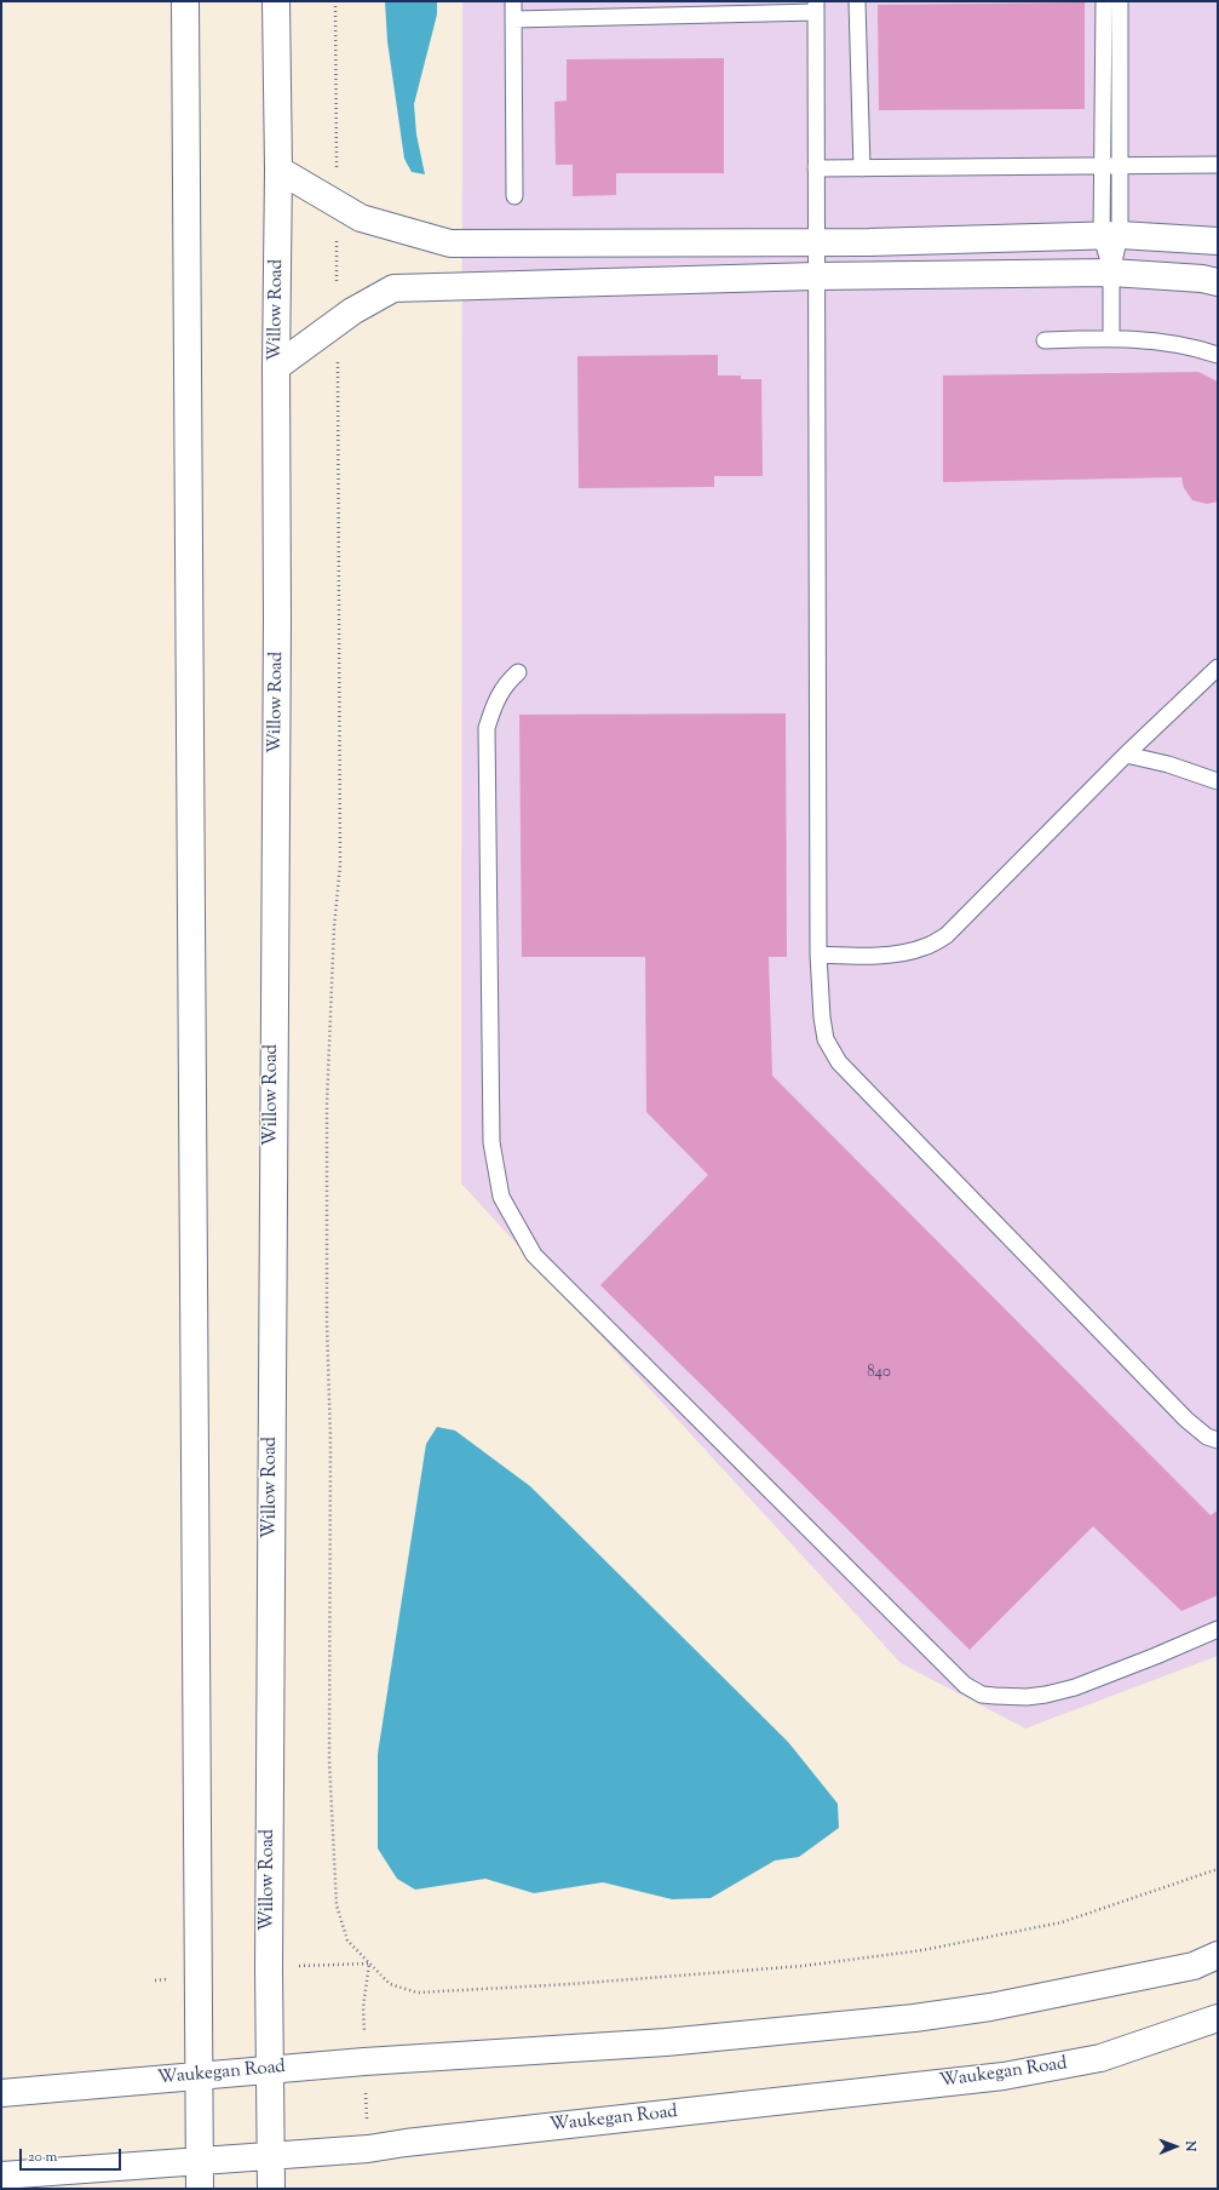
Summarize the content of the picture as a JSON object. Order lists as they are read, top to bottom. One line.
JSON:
{"streets":{"main road":["Willow Road","Waukegan Road"]},"crossings":[["Willow Road","Waukegan Road"]],"house_numbers":["840"],"scale_bar":"20 m","north":"right"}
